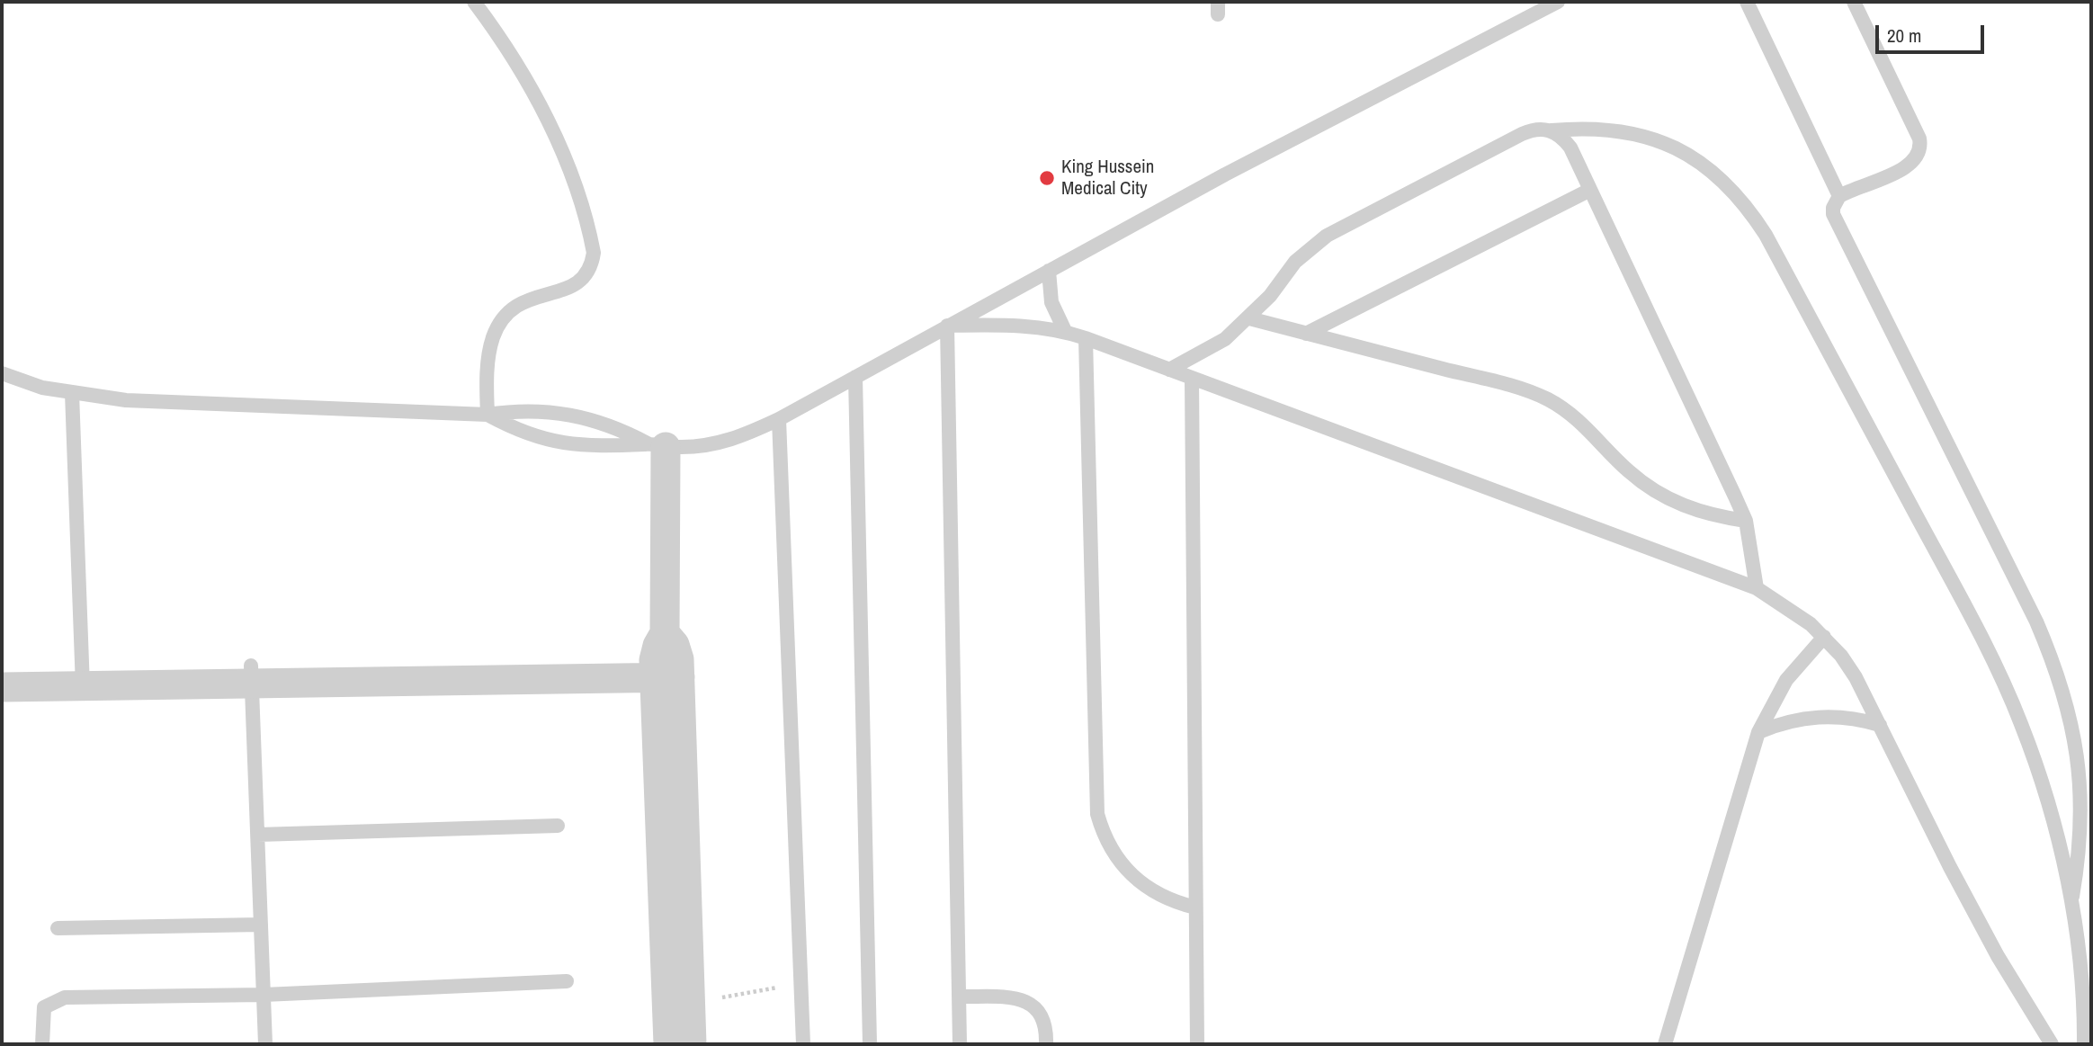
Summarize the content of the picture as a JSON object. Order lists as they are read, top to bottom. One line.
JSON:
{"places":["King Hussein Medical City"],"scale_bar":"20 m"}
